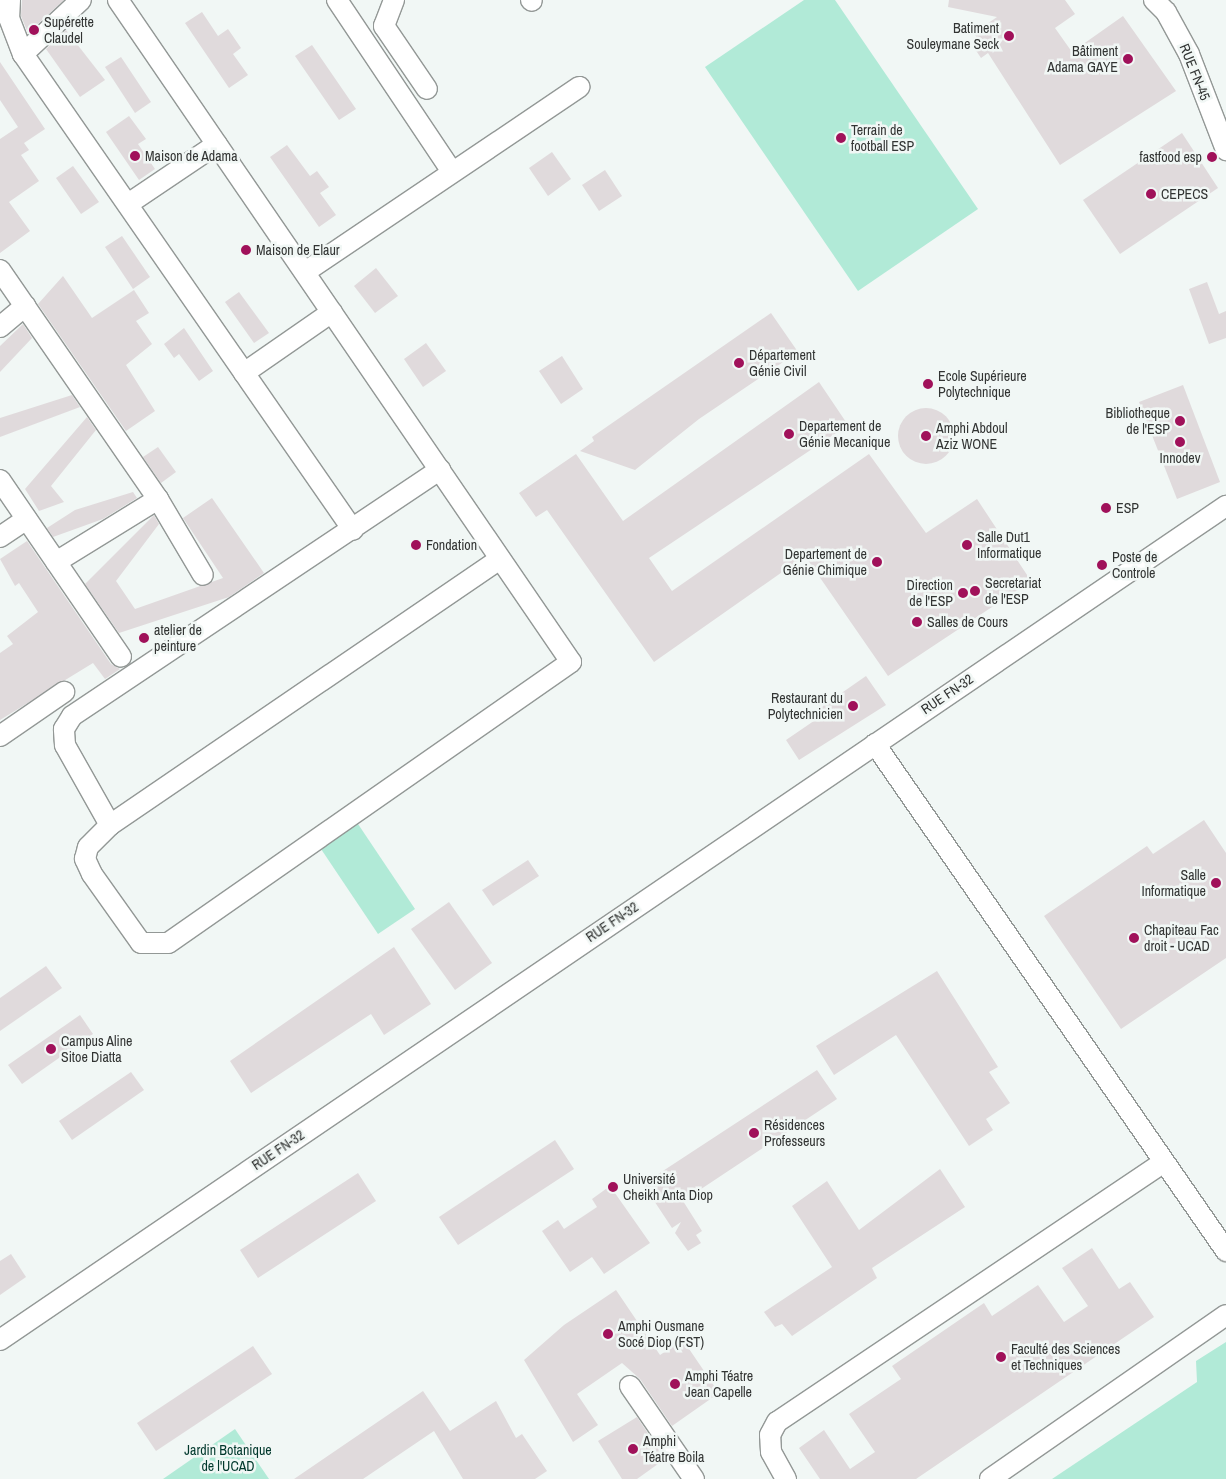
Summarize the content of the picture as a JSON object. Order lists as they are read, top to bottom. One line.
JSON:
{"streets":{"street":["RUE FN-45","RUE FN-32"]},"parks":["Jardin Botanique de l'UCAD"],"places":["Supérette Claudel","Batiment Souleymane Seck","Bâtiment Adama GAYE","Terrain de football ESP","Maison de Adama","fastfood esp","CEPECS","Maison de Elaur","Département Génie Civil","Ecole Supérieure Polytechnique","Bibliotheque de l'ESP","Departement de Génie Mecanique","Amphi Abdoul Aziz WONE","Innodev","ESP","Fondation","Salle Dut1 Informatique","Departement de Génie Chimique","Poste de Controle","Secretariat de l'ESP","Direction de l'ESP","Salles de Cours","atelier de peinture","Restaurant du Polytechnicien","Salle Informatique","Chapiteau Fac droit - UCAD","Campus Aline Sitoe Diatta","Résidences Professeurs","Université Cheikh Anta Diop","Amphi Ousmane Socé Diop (FST)","Faculté des Sciences et Techniques","Amphi Téatre Jean Capelle","Amphi Téatre Boila"]}
